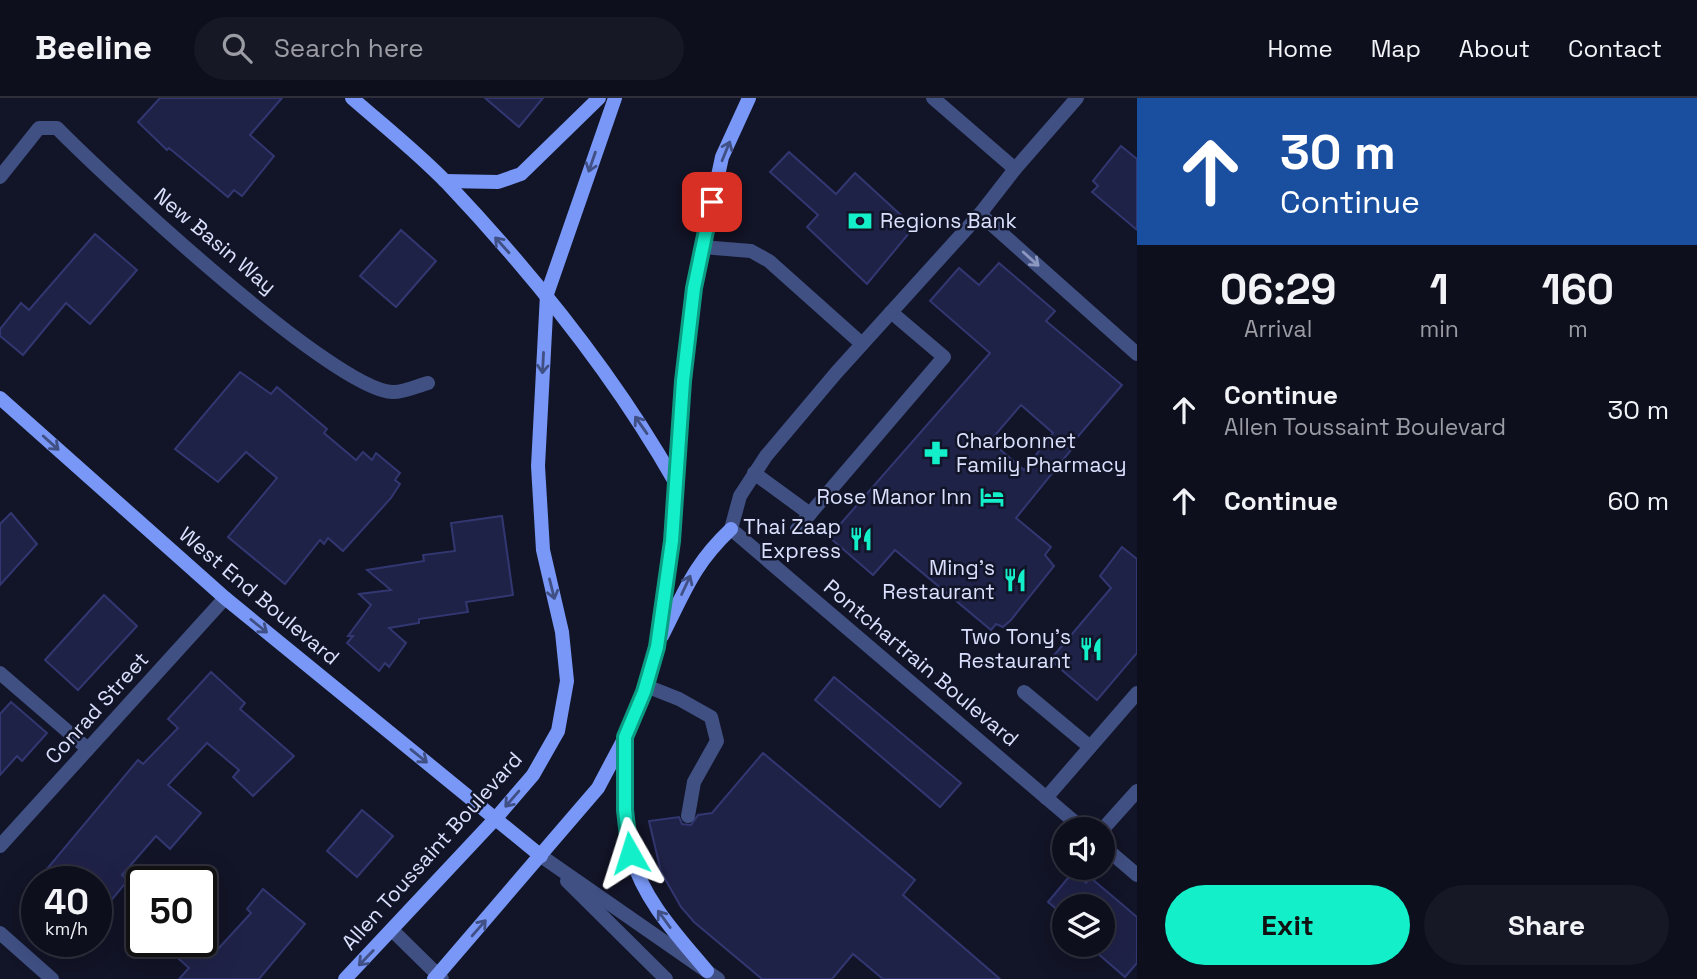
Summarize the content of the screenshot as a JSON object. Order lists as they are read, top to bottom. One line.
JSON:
{"streets":{"main road":["West End Boulevard","Allen Toussaint Boulevard"],"street":["New Basin Way","Pontchartrain Boulevard","Conrad Street"]},"crossings":[["West End Boulevard","Conrad Street"],["West End Boulevard","Allen Toussaint Boulevard"]],"one_way":["West End Boulevard"],"places":{"bank":["Regions Bank"],"pharmacy":["Charbonnet Family Pharmacy"],"hotel":["Rose Manor Inn"],"restaurant":["Thai Zaap Express","Ming's Restaurant","Two Tony's Restaurant"]},"page":{"header":"Beeline","search":"Search here","nav":["Home","Map","About","Contact"],"turn":["30 m","Continue"],"eta":["06:29","Arrival","1","min","160","m"],"list":[{"name":"Continue","note":"Allen Toussaint Boulevard","value":"30 m"},{"name":"Continue","value":"60 m"}],"speed":"40 km/h","limit":"50","buttons":["Exit","Share"]}}
